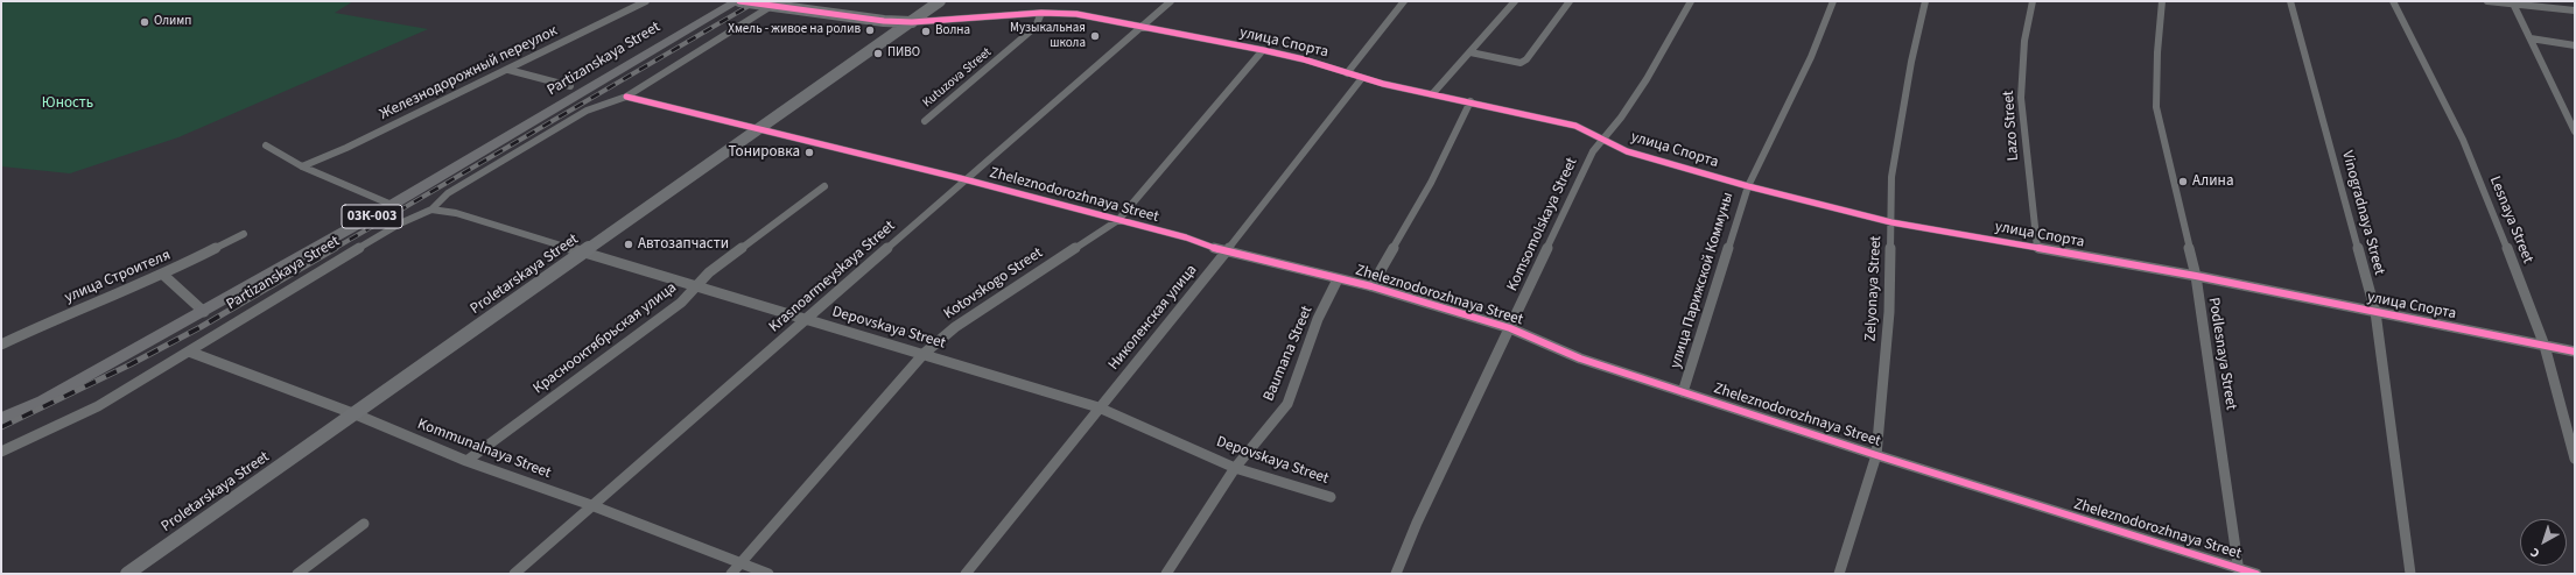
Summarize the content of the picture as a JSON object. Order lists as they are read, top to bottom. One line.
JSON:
{"streets":{"main road":["Partizanskaya Street","03К-003"],"street":["улица Спорта","Железнодорожный переулок","Kutuzova Street","Lazo Street","Zheleznodorozhnaya Street","Vinogradnaya Street","Lesnaya Street","Komsomolskaya Street","Proletarskaya Street","улица Строителя","Krasnoarmeyskaya Street","улица Парижской Коммуны","Kotovskogo Street","Zelyonaya Street","Николенская улица","Depovskaya Street","Краснооктябрьская улица","Baumana Street","Podlesnaya Street","Kommunalnaya Street"]},"crossings":[["улица Спорта","Partizanskaya Street"],["улица Спорта","Kutuzova Street"],["улица Спорта","Lazo Street"],["улица Спорта","Vinogradnaya Street"],["улица Спорта","Lesnaya Street"],["улица Спорта","Komsomolskaya Street"],["улица Спорта","Proletarskaya Street"],["улица Спорта","Krasnoarmeyskaya Street"],["улица Спорта","улица Парижской Коммуны"],["улица Спорта","Kotovskogo Street"],["улица Спорта","Zelyonaya Street"],["улица Спорта","Николенская улица"],["улица Спорта","Podlesnaya Street"],["Partizanskaya Street","Zheleznodorozhnaya Street"],["Partizanskaya Street","Depovskaya Street"],["Partizanskaya Street","Kommunalnaya Street"],["Zheleznodorozhnaya Street","Komsomolskaya Street"],["Zheleznodorozhnaya Street","Proletarskaya Street"],["Zheleznodorozhnaya Street","Krasnoarmeyskaya Street"],["Zheleznodorozhnaya Street","улица Парижской Коммуны"],["Zheleznodorozhnaya Street","Kotovskogo Street"],["Zheleznodorozhnaya Street","Zelyonaya Street"],["Zheleznodorozhnaya Street","Николенская улица"],["Zheleznodorozhnaya Street","Baumana Street"],["Zheleznodorozhnaya Street","Podlesnaya Street"],["Proletarskaya Street","Depovskaya Street"],["Proletarskaya Street","Kommunalnaya Street"],["Krasnoarmeyskaya Street","Depovskaya Street"],["Krasnoarmeyskaya Street","Kommunalnaya Street"],["Kotovskogo Street","Depovskaya Street"],["Kotovskogo Street","Kommunalnaya Street"],["Николенская улица","Depovskaya Street"],["Depovskaya Street","Краснооктябрьская улица"],["Depovskaya Street","Baumana Street"],["Краснооктябрьская улица","Kommunalnaya Street"]],"parks":["Юность"],"places":["Олимп","Хмель - живое на ролив","Волна","Музыкальная школа","ПИВО","Тонировка","Алина","Автозапчасти"],"north":"bottom left"}
